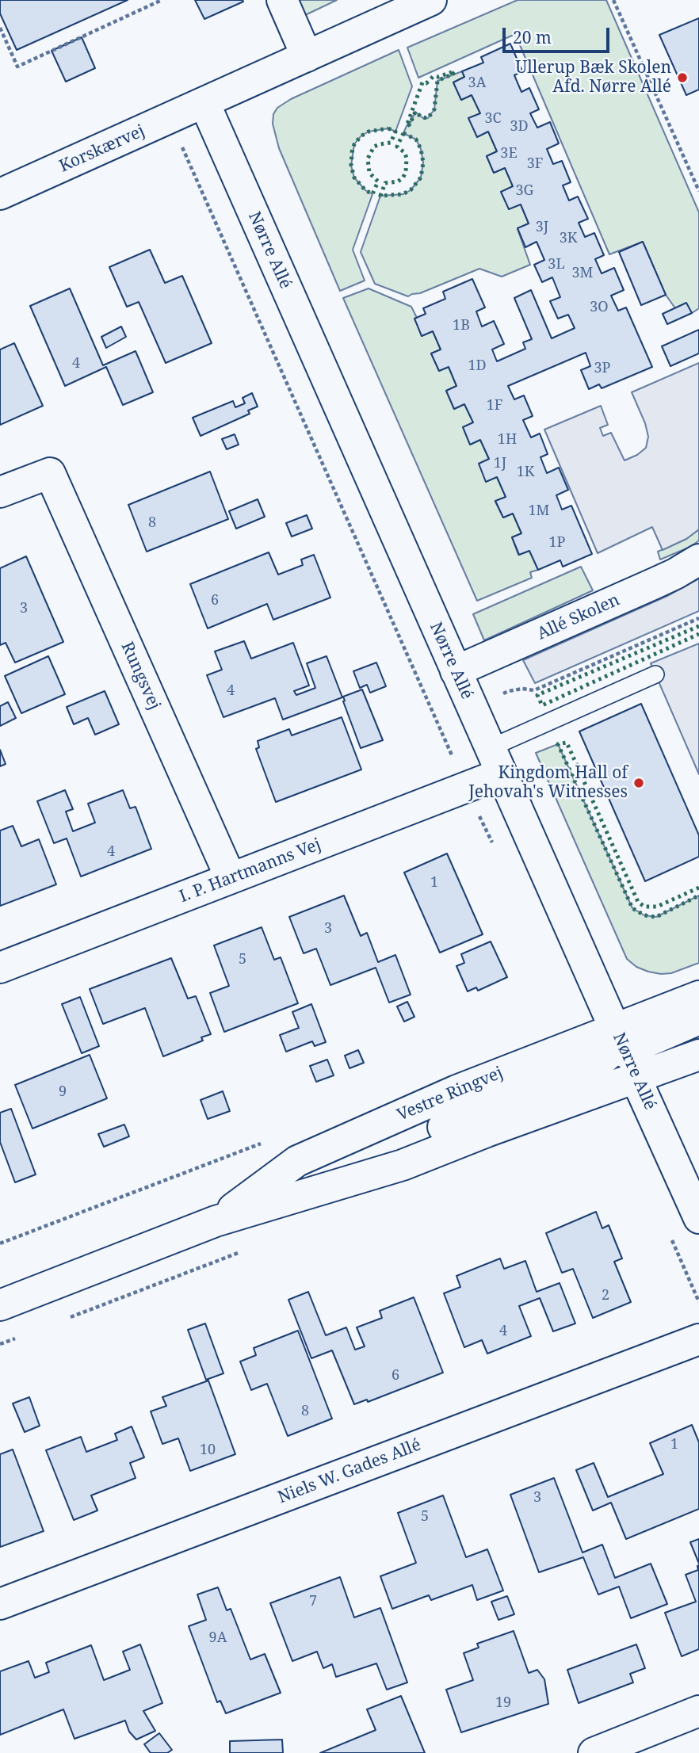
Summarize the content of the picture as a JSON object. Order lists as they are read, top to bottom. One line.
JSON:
{"streets":{"street":["Korskærvej","Nørre Allé","Allé Skolen","Rungsvej","I. P. Hartmanns Vej","Vestre Ringvej","Niels W. Gades Allé"]},"crossings":[["Korskærvej","Nørre Allé"],["Nørre Allé","Allé Skolen"],["Nørre Allé","I. P. Hartmanns Vej"],["Nørre Allé","Vestre Ringvej"],["Rungsvej","I. P. Hartmanns Vej"]],"places":["Ullerup Bæk Skolen Afd. Nørre Allé","Kingdom Hall of Jehovah's Witnesses"],"house_numbers":["3A","3C","3D","3E","3F","3G","3J","3K","3L","3M","3O","1B","4","1D","3P","1F","1H","1J","1K","1M","8","1P","6","3","4","4","1","3","5","9","2","4","6","8","1","10","3","5","7","9A","19"],"scale_bar":"20 m"}
